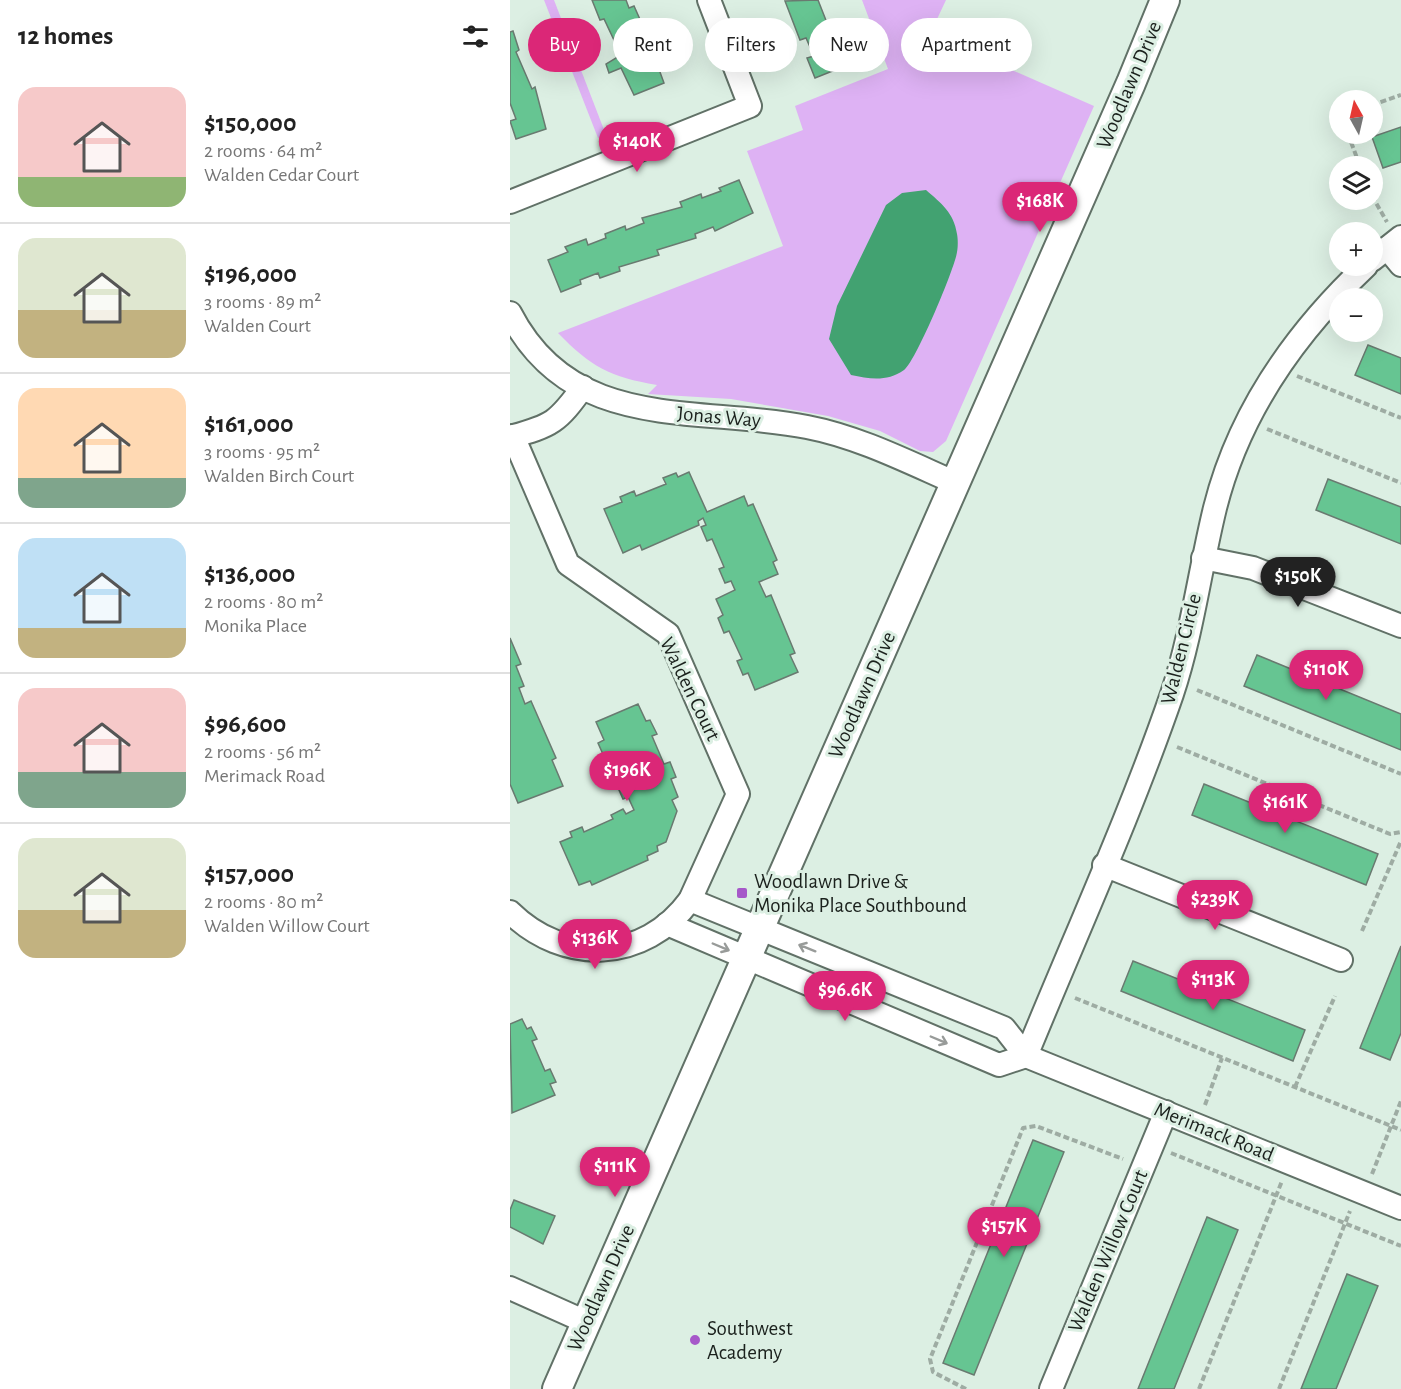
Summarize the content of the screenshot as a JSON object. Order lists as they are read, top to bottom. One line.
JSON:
{"streets":{"main road":["Woodlawn Drive"],"street":["Jonas Way","Walden Circle","Walden Court","Merimack Road","Walden Willow Court"]},"crossings":[["Woodlawn Drive","Jonas Way"],["Walden Circle","Merimack Road"],["Merimack Road","Walden Willow Court"]],"places":{"transit":["Woodlawn Drive & Monika Place Southbound"],"other":["Southwest Academy"]},"north":"top","page":{"heading":"12 homes","chip":["Buy","Rent","Filters","New","Apartment"],"list":[{"name":"$150,000","note":"2 rooms · 64 m² · Walden Cedar Court"},{"name":"$196,000","note":"3 rooms · 89 m² · Walden Court"},{"name":"$161,000","note":"3 rooms · 95 m² · Walden Birch Court"},{"name":"$136,000","note":"2 rooms · 80 m² · Monika Place"},{"name":"$96,600","note":"2 rooms · 56 m² · Merimack Road"},{"name":"$157,000","note":"2 rooms · 80 m² · Walden Willow Court"}],"map_buttons":["+","−"],"price":["$140K","$168K","$150K","$110K","$196K","$161K","$239K","$136K","$113K","$96.6K","$111K","$157K"]}}
